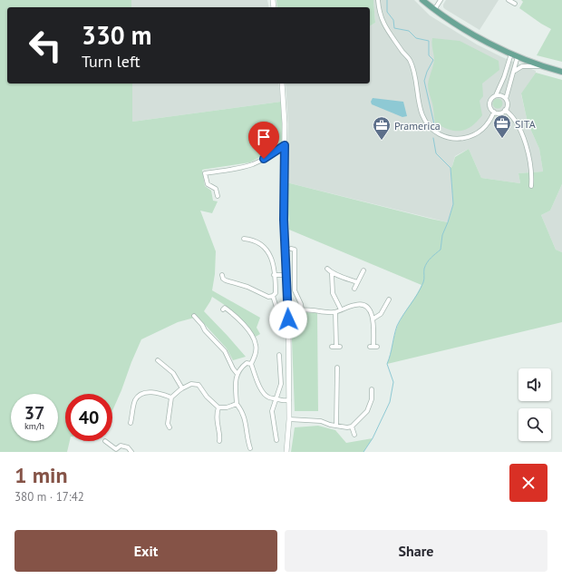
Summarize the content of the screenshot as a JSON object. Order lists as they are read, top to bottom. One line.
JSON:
{"places":{"office":["SITA","Pramerica"]},"page":{"turn":["330 m","Turn left"],"speed":"37 km/h","limit":"40","heading":["1 min","380 m · 17:42"],"buttons":["Exit","Share"]}}
